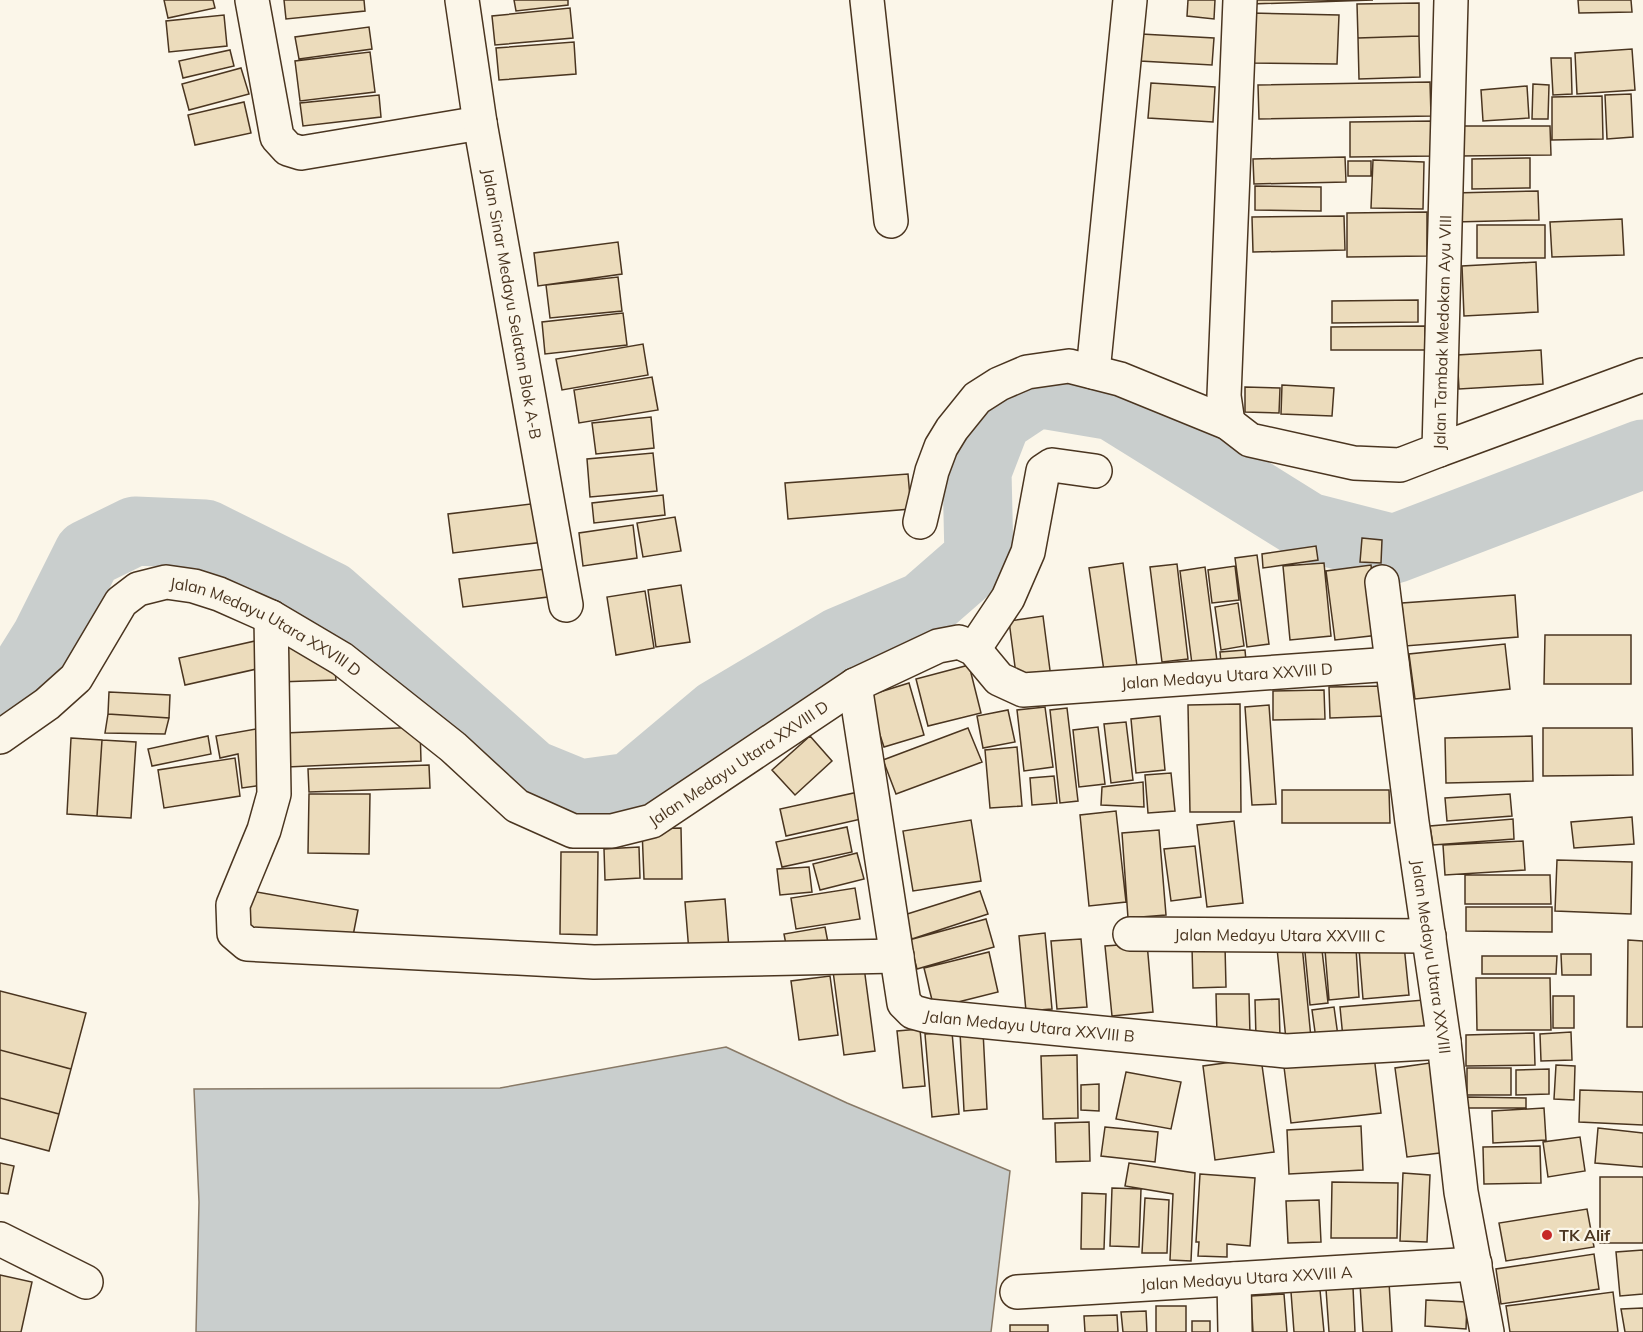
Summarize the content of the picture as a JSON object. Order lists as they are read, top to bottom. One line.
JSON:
{"streets":{"street":["Jalan Sinar Medayu Selatan Blok A-B","Jalan Tambak Medokan Ayu VIII","Jalan Medayu Utara XXVIII D","Jalan Medayu Utara XXVIII C","Jalan Medayu Utara XXVIII","Jalan Medayu Utara XXVIII B","Jalan Medayu Utara XXVIII A"]},"crossings":[["Jalan Medayu Utara XXVIII D","Jalan Medayu Utara XXVIII"],["Jalan Medayu Utara XXVIII D","Jalan Medayu Utara XXVIII B"],["Jalan Medayu Utara XXVIII C","Jalan Medayu Utara XXVIII"],["Jalan Medayu Utara XXVIII","Jalan Medayu Utara XXVIII B"],["Jalan Medayu Utara XXVIII","Jalan Medayu Utara XXVIII A"]],"places":["TK Alif"]}
